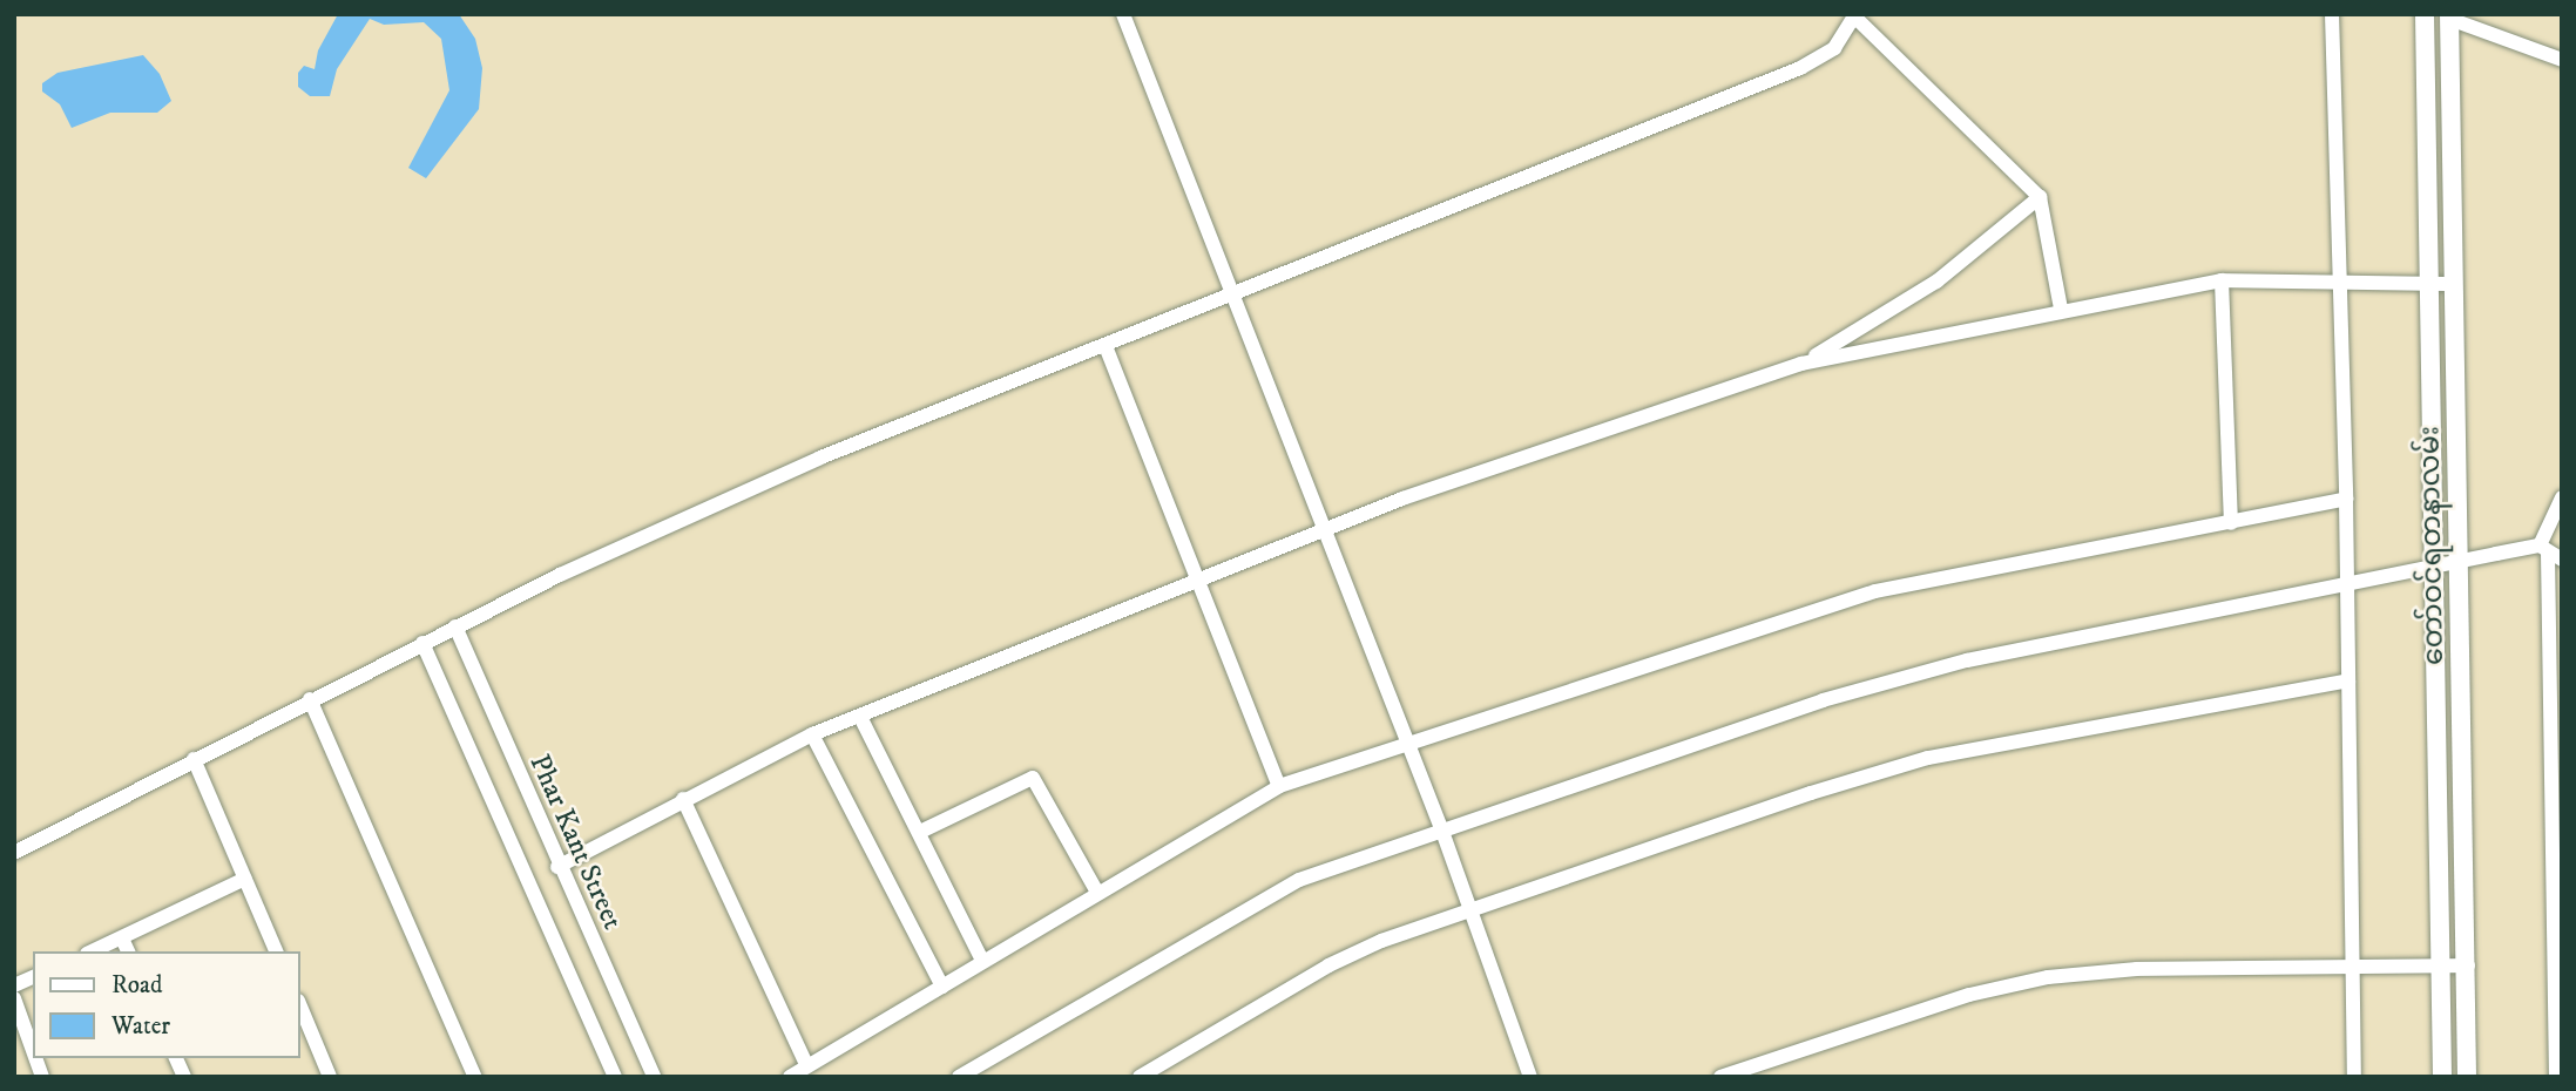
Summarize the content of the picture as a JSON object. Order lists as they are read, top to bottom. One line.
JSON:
{"streets":{"main road":["တော်ဝင်ရတနာလမ်း"],"street":["Phar Kant Street"]},"legend":["Road","Water"]}
